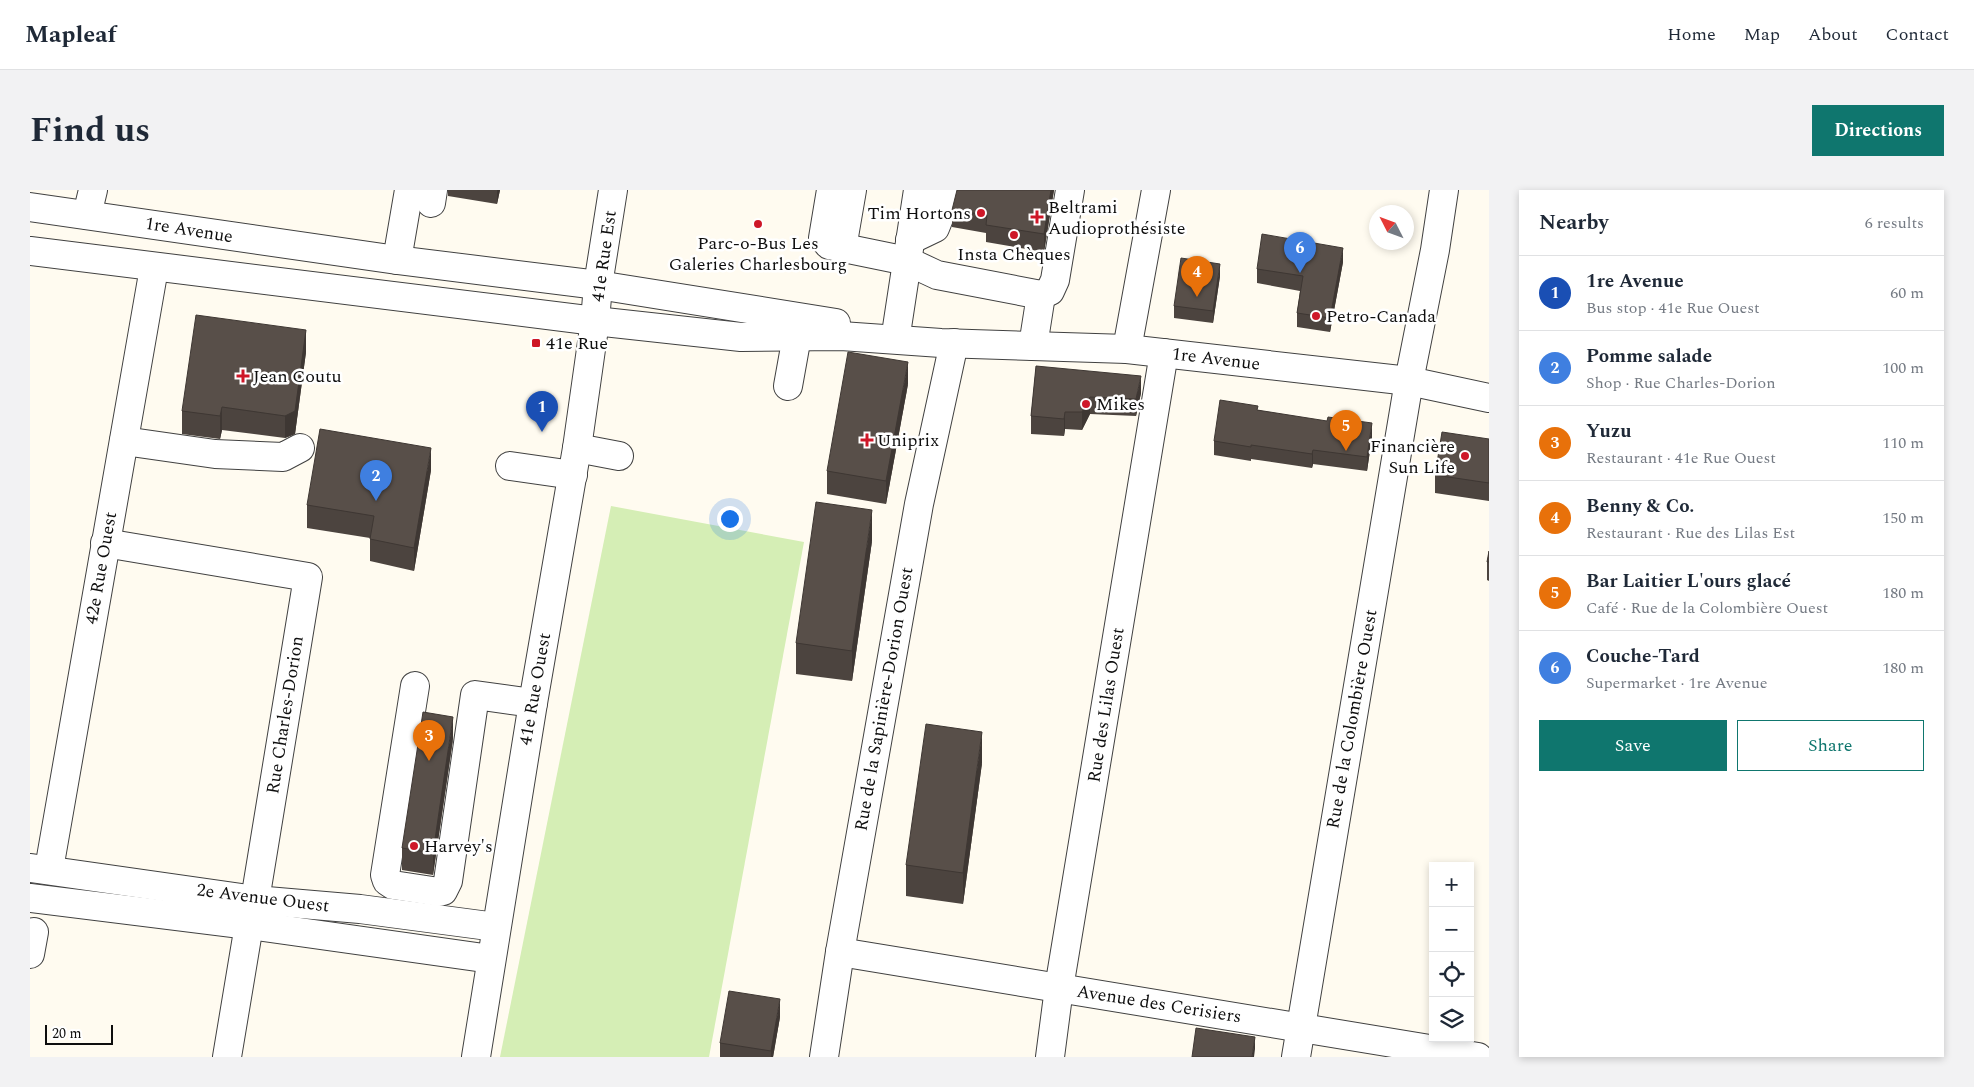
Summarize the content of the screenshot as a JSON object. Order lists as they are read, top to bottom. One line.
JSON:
{"streets":{"street":["1re Avenue","41e Rue Est","42e Rue Ouest","41e Rue Ouest","Rue de la Sapinière-Dorion Ouest","Rue des Lilas Ouest","Rue Charles-Dorion","Rue de la Colombière Ouest","2e Avenue Ouest","Avenue des Cerisiers"]},"crossings":[["1re Avenue","41e Rue Est"],["1re Avenue","42e Rue Ouest"],["1re Avenue","41e Rue Ouest"],["1re Avenue","Rue de la Sapinière-Dorion Ouest"],["1re Avenue","Rue des Lilas Ouest"],["1re Avenue","Rue de la Colombière Ouest"],["41e Rue Est","41e Rue Ouest"],["42e Rue Ouest","Rue Charles-Dorion"],["42e Rue Ouest","2e Avenue Ouest"],["41e Rue Ouest","2e Avenue Ouest"],["Rue de la Sapinière-Dorion Ouest","Avenue des Cerisiers"],["Rue des Lilas Ouest","Avenue des Cerisiers"],["Rue Charles-Dorion","2e Avenue Ouest"],["Rue de la Colombière Ouest","Avenue des Cerisiers"]],"places":{"other":["Tim Hortons","Parc-o-Bus Les Galeries Charlesbourg","Insta Chèques","Petro-Canada","Mikes","Financière Sun Life","Harvey's"],"health":["Beltrami Audioprothésiste","Jean Coutu","Uniprix"],"transit":["41e Rue"]},"scale_bar":"20 m","north":"top left","page":{"header":"Mapleaf","nav":["Home","Map","About","Contact"],"title":"Find us","buttons":["Directions",["Save","Share"]],"heading":["Nearby","6 results"],"pins":["6","4","1","5","2","3"],"list":[{"mark":"1","name":"1re Avenue","note":"Bus stop · 41e Rue Ouest","value":"60 m"},{"mark":"2","name":"Pomme salade","note":"Shop · Rue Charles-Dorion","value":"100 m"},{"mark":"3","name":"Yuzu","note":"Restaurant · 41e Rue Ouest","value":"110 m"},{"mark":"4","name":"Benny & Co.","note":"Restaurant · Rue des Lilas Est","value":"150 m"},{"mark":"5","name":"Bar Laitier L'ours glacé","note":"Café · Rue de la Colombière Ouest","value":"180 m"},{"mark":"6","name":"Couche-Tard","note":"Supermarket · 1re Avenue","value":"180 m"}],"map_buttons":["+","−"],"scale":"20 m"}}
